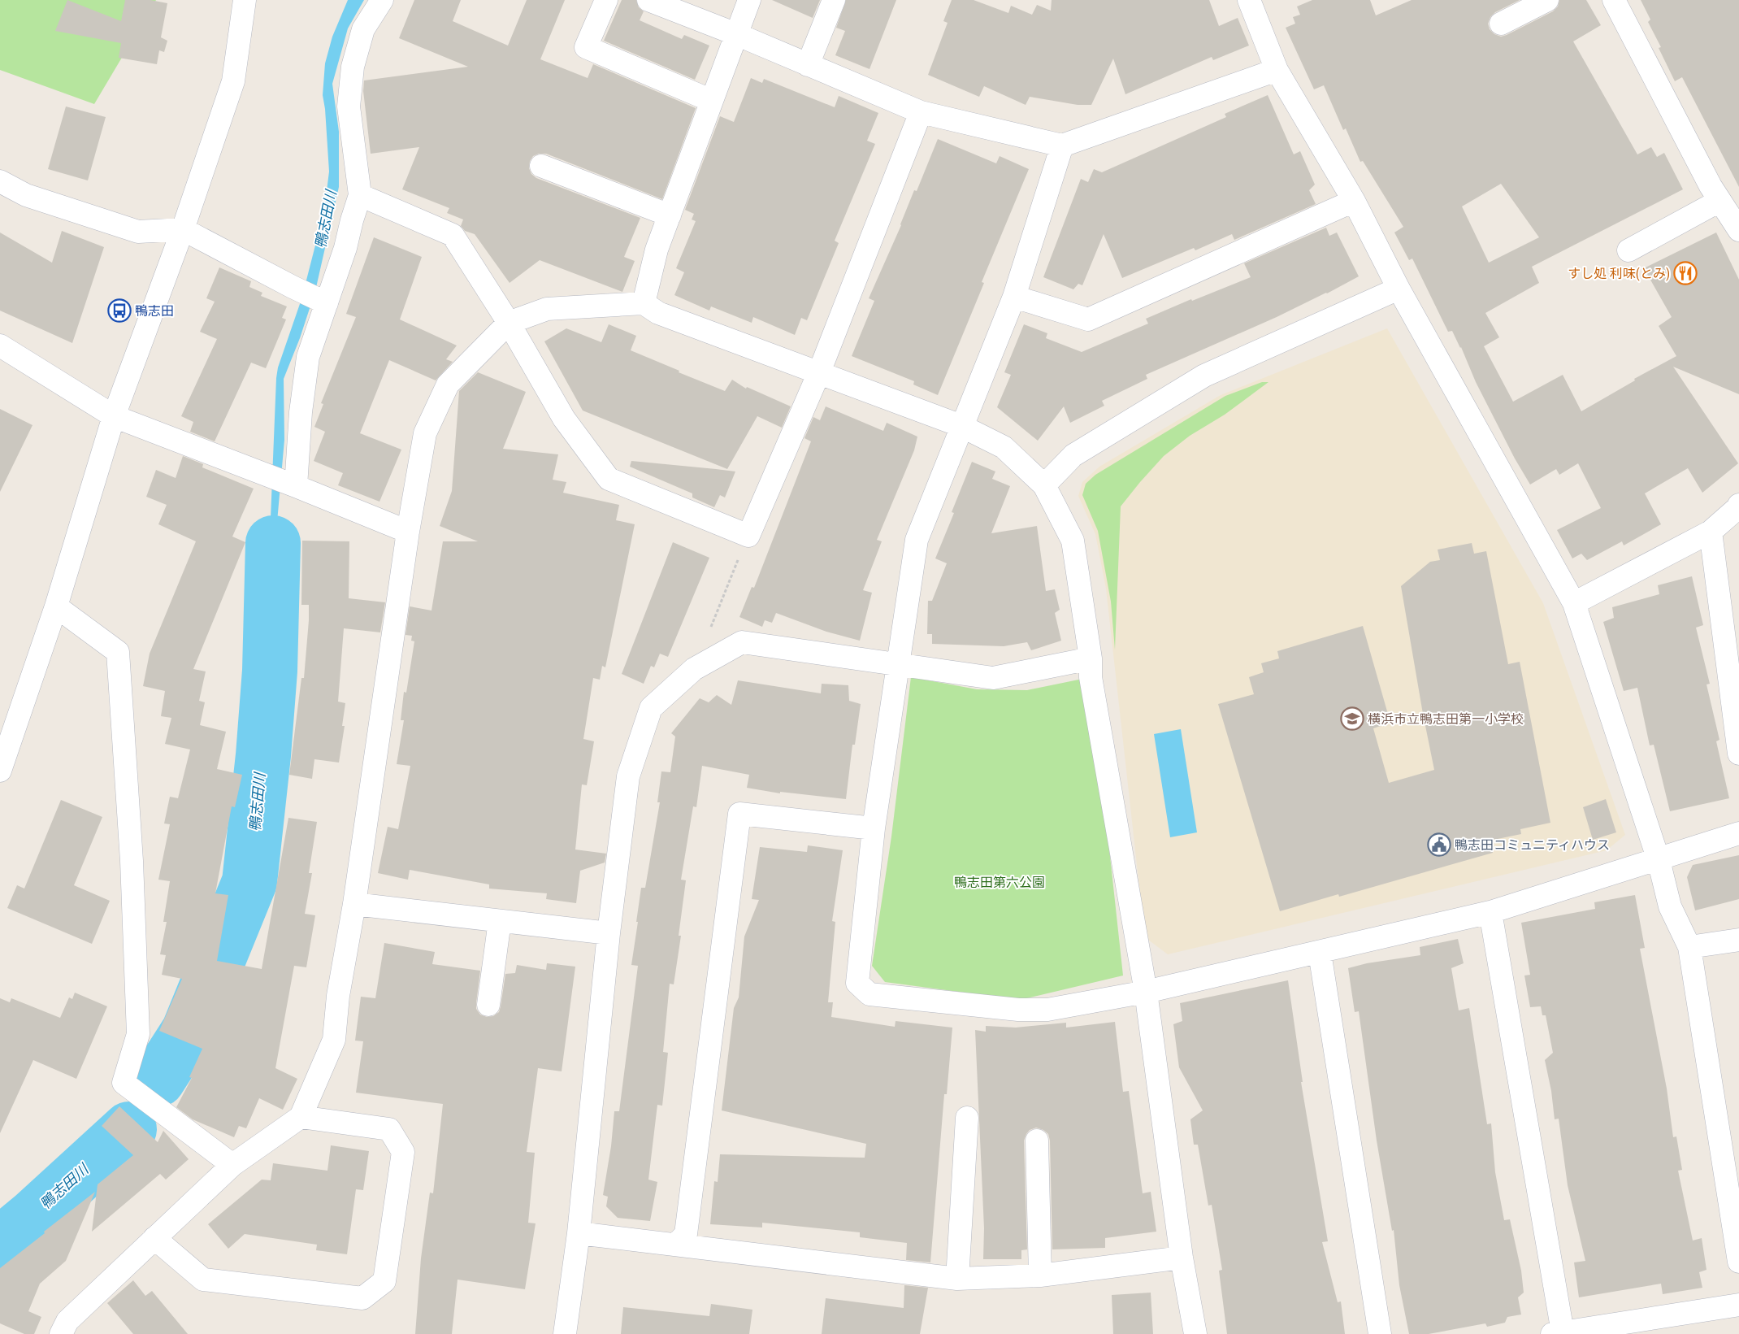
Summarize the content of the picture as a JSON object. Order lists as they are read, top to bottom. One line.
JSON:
{"water":["鴨志田川"],"parks":["鴨志田第六公園"],"places":{"restaurant":["すし処 利味(とみ)"],"bus stop":["鴨志田"],"school or university":["横浜市立鴨志田第一小学校"],"public building":["鴨志田コミュニティハウス"]}}
